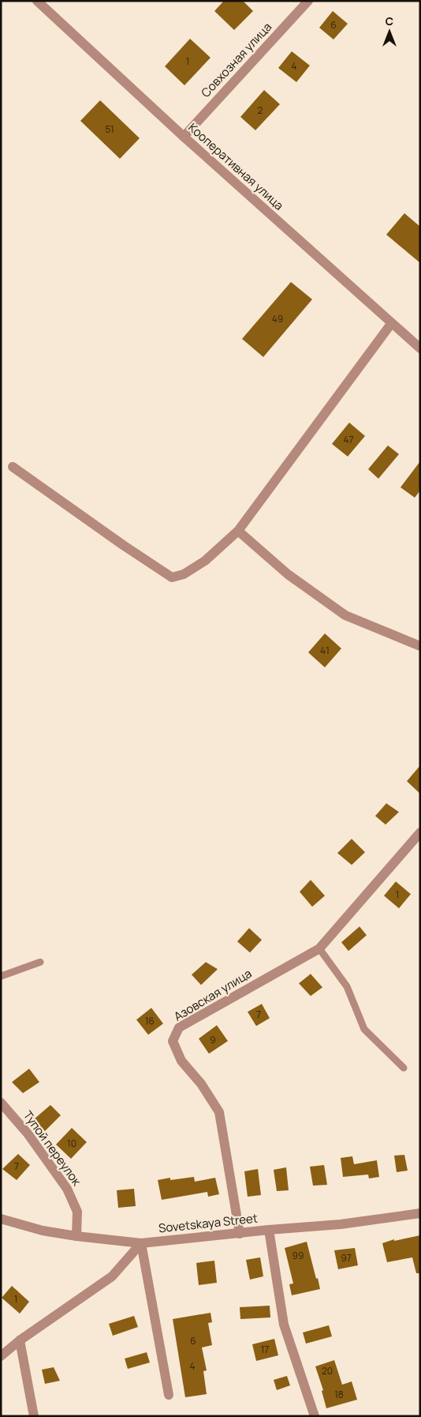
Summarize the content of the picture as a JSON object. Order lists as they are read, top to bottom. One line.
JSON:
{"streets":{"street":["Совхозная улица","Кооперативная улица","Азовская улица","Тупой переулок","Sovetskaya Street"]},"crossings":[["Совхозная улица","Кооперативная улица"],["Азовская улица","Sovetskaya Street"],["Тупой переулок","Sovetskaya Street"]],"house_numbers":["6","1","4","2","51","49","47","41","1","7","16","9","10","7","99","97","1","6","17","4","20","18"],"north":"top"}
